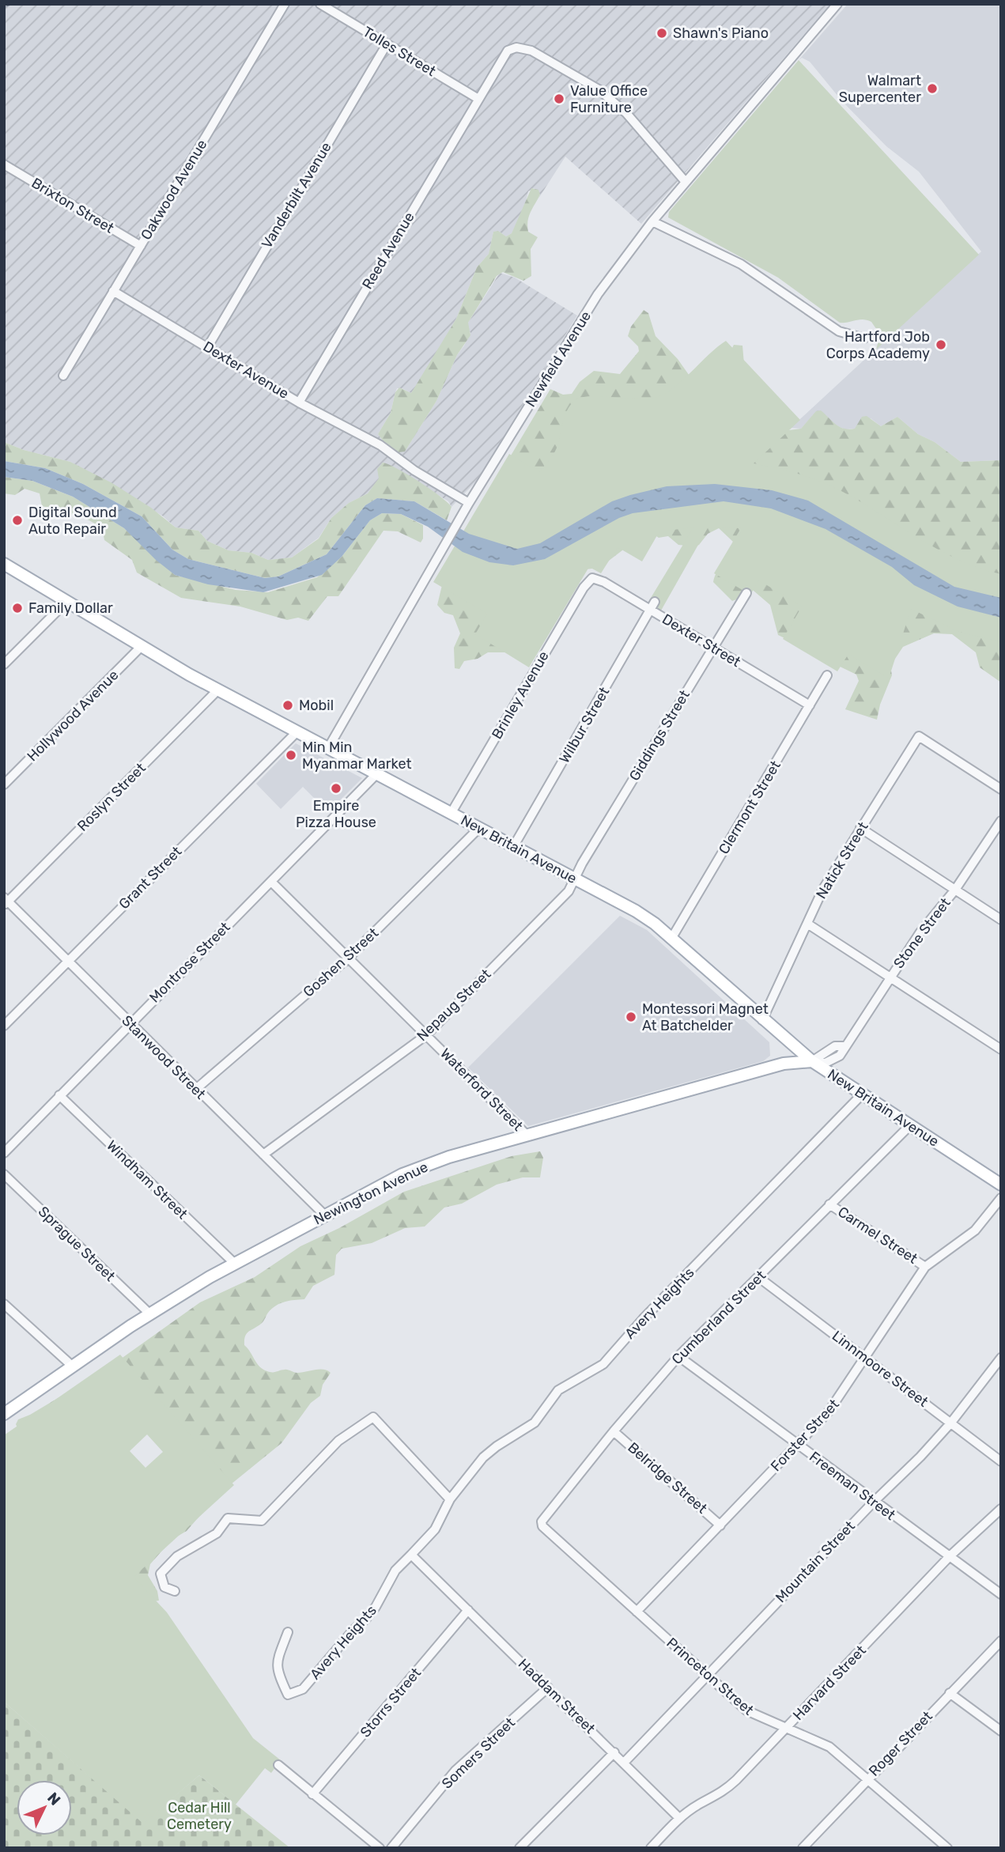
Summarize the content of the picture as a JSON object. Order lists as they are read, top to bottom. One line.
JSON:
{"streets":{"main road":["New Britain Avenue","Newington Avenue"],"street":["Tolles Street","Oakwood Avenue","Vanderbilt Avenue","Brixton Street","Reed Avenue","Newfield Avenue","Dexter Avenue","Dexter Street","Brinley Avenue","Hollywood Avenue","Wilbur Street","Giddings Street","Roslyn Street","Clermont Street","Natick Street","Grant Street","Stone Street","Montrose Street","Goshen Street","Nepaug Street","Stanwood Street","Waterford Street","Windham Street","Carmel Street","Sprague Street","Avery Heights","Cumberland Street","Linnmoore Street","Forster Street","Belridge Street","Freeman Street","Mountain Street","Princeton Street","Harvard Street","Haddam Street","Storrs Street","Roger Street","Somers Street"]},"crossings":[["Tolles Street","Vanderbilt Avenue"],["Tolles Street","Reed Avenue"],["Oakwood Avenue","Brixton Street"],["Oakwood Avenue","Dexter Avenue"],["Vanderbilt Avenue","Dexter Avenue"],["Reed Avenue","Newfield Avenue"],["Reed Avenue","Dexter Avenue"],["Newfield Avenue","Dexter Avenue"],["Newfield Avenue","New Britain Avenue"],["Dexter Street","Brinley Avenue"],["Dexter Street","Wilbur Street"],["Dexter Street","Giddings Street"],["Dexter Street","Clermont Street"],["Brinley Avenue","New Britain Avenue"],["Hollywood Avenue","New Britain Avenue"],["Wilbur Street","New Britain Avenue"],["Giddings Street","New Britain Avenue"],["Giddings Street","Nepaug Street"],["Roslyn Street","New Britain Avenue"],["Roslyn Street","Stanwood Street"],["Clermont Street","New Britain Avenue"],["New Britain Avenue","Natick Street"],["New Britain Avenue","Grant Street"],["New Britain Avenue","Stone Street"],["New Britain Avenue","Montrose Street"],["New Britain Avenue","Goshen Street"],["New Britain Avenue","Nepaug Street"],["New Britain Avenue","Newington Avenue"],["New Britain Avenue","Avery Heights"],["New Britain Avenue","Cumberland Street"],["Grant Street","Stanwood Street"],["Stone Street","Newington Avenue"],["Montrose Street","Stanwood Street"],["Montrose Street","Waterford Street"],["Montrose Street","Windham Street"],["Goshen Street","Stanwood Street"],["Goshen Street","Waterford Street"],["Nepaug Street","Stanwood Street"],["Nepaug Street","Waterford Street"],["Stanwood Street","Newington Avenue"],["Waterford Street","Newington Avenue"],["Windham Street","Newington Avenue"],["Newington Avenue","Sprague Street"],["Carmel Street","Cumberland Street"],["Carmel Street","Forster Street"],["Avery Heights","Haddam Street"],["Cumberland Street","Linnmoore Street"],["Cumberland Street","Belridge Street"],["Cumberland Street","Freeman Street"],["Cumberland Street","Princeton Street"],["Linnmoore Street","Forster Street"],["Linnmoore Street","Mountain Street"],["Forster Street","Belridge Street"],["Forster Street","Freeman Street"],["Forster Street","Princeton Street"],["Freeman Street","Mountain Street"],["Freeman Street","Harvard Street"],["Mountain Street","Princeton Street"],["Mountain Street","Haddam Street"],["Princeton Street","Harvard Street"],["Princeton Street","Roger Street"],["Harvard Street","Haddam Street"],["Haddam Street","Storrs Street"],["Haddam Street","Somers Street"]],"parks":["Cedar Hill Cemetery"],"places":["Shawn's Piano","Walmart Supercenter","Value Office Furniture","Hartford Job Corps Academy","Digital Sound Auto Repair","Family Dollar","Mobil","Min Min Myanmar Market","Empire Pizza House","Montessori Magnet At Batchelder"],"north":"top right"}
